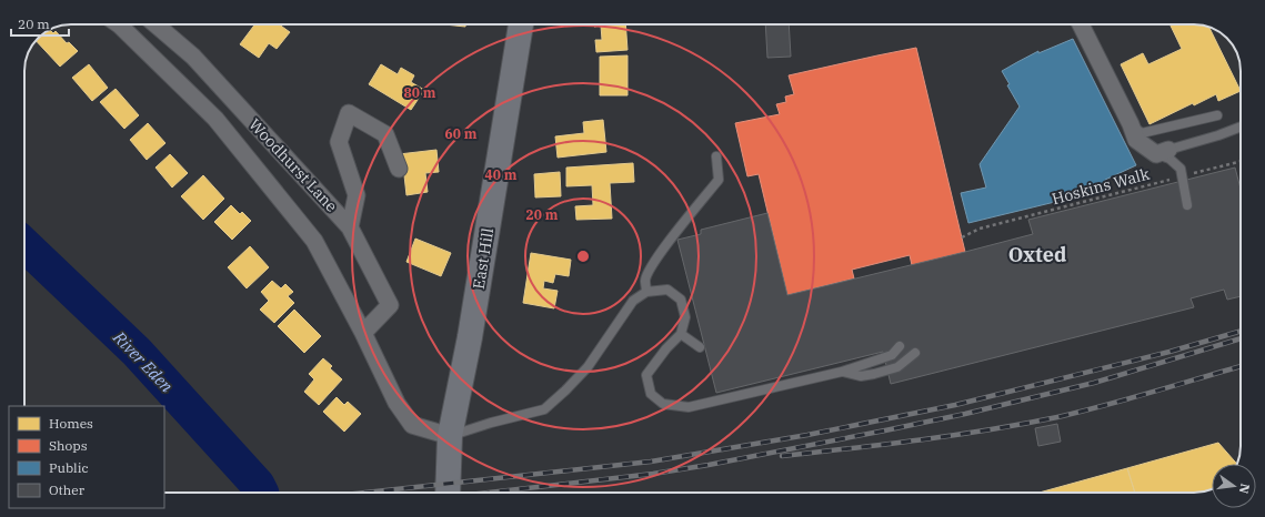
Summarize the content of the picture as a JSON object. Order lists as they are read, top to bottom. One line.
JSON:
{"streets":{"main road":["East Hill"],"street":["Woodhurst Lane"],"path":["Hoskins Walk"]},"crossings":[["Woodhurst Lane","East Hill"]],"districts":["Oxted"],"water":["River Eden"],"legend":["Homes","Shops","Public","Other"],"scale_bar":"20 m","north":"right","rings":["80 m","60 m","40 m","20 m"]}
